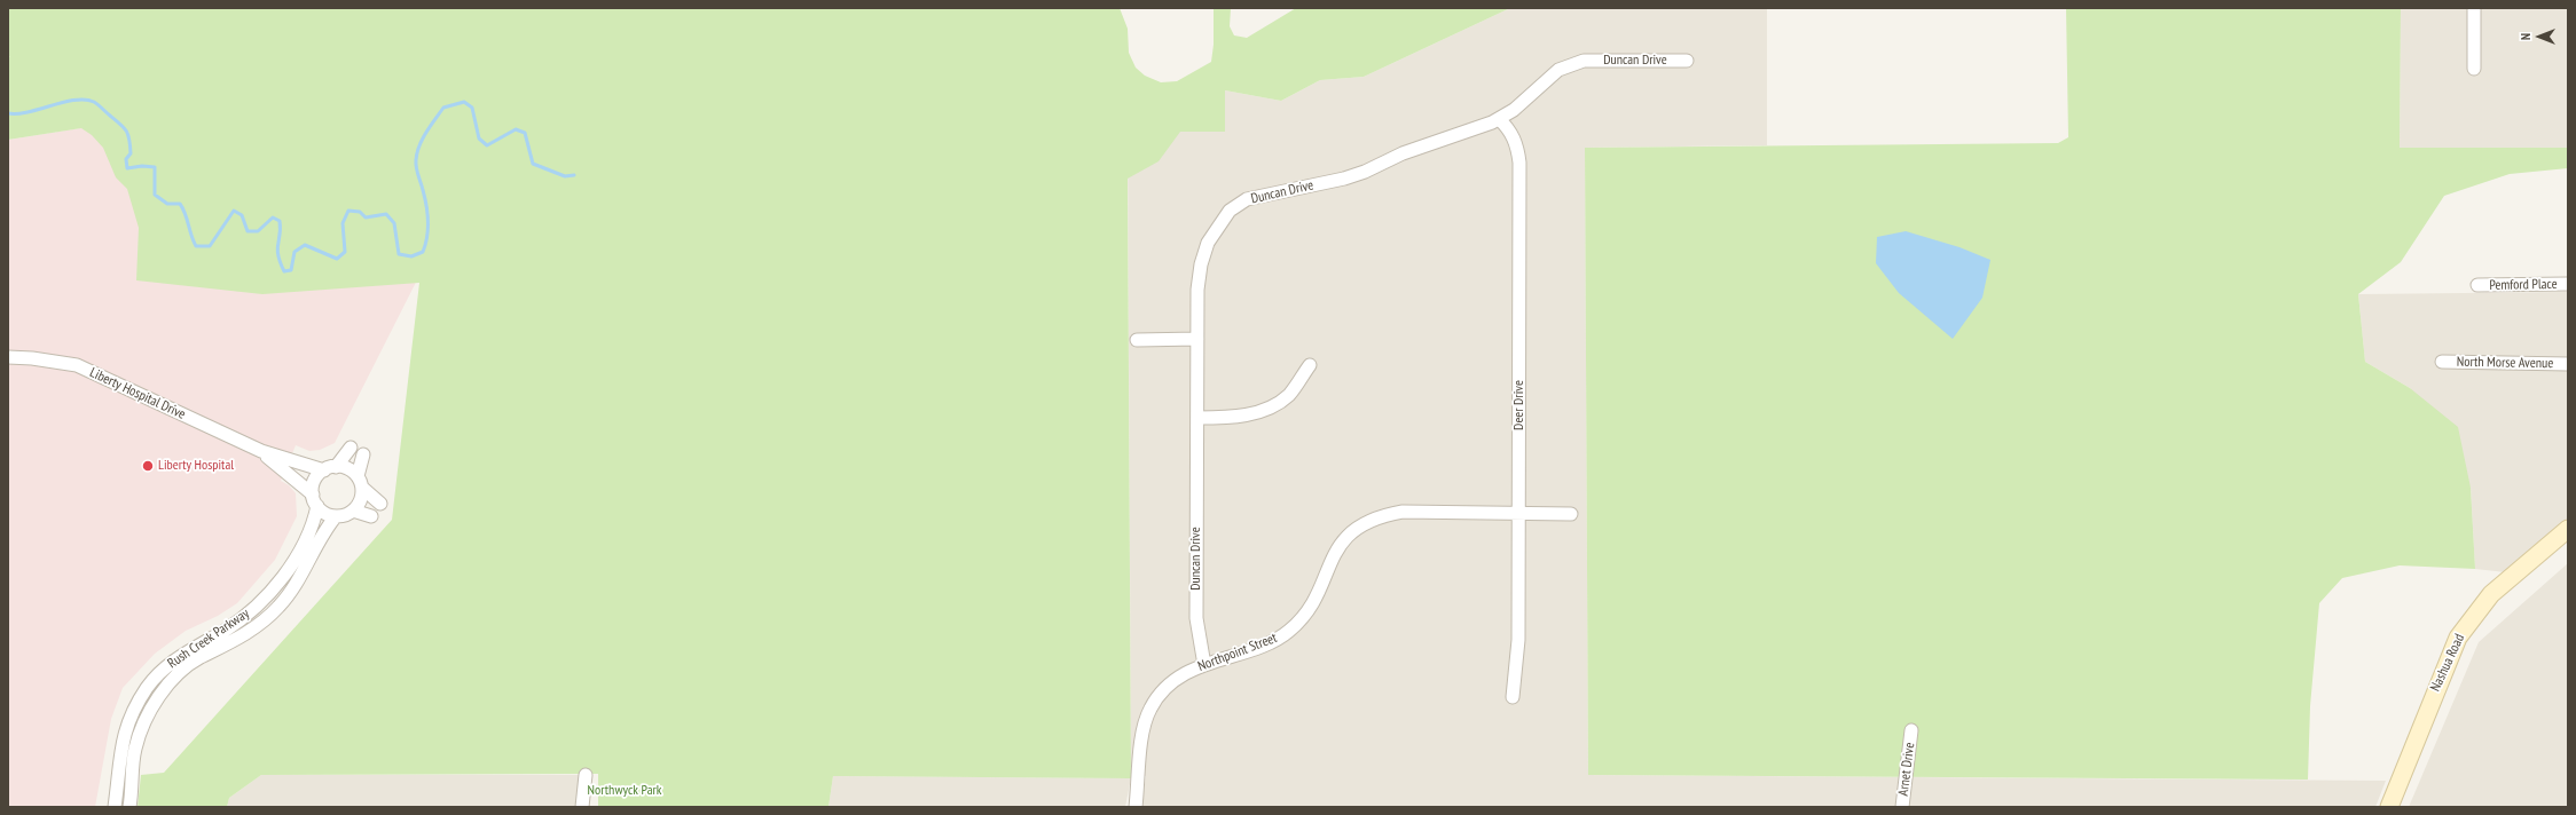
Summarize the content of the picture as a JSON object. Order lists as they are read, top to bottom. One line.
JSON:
{"streets":{"street":["Duncan Drive","Pemford Place","North Morse Avenue","Liberty Hospital Drive","Deer Drive","Rush Creek Parkway","Northpoint Street","Nashua Road","Arnet Drive"]},"crossings":[["Duncan Drive","Deer Drive"],["Duncan Drive","Northpoint Street"],["Liberty Hospital Drive","Rush Creek Parkway"],["Deer Drive","Northpoint Street"]],"parks":["Northwyck Park"],"places":["Liberty Hospital"],"north":"left"}
